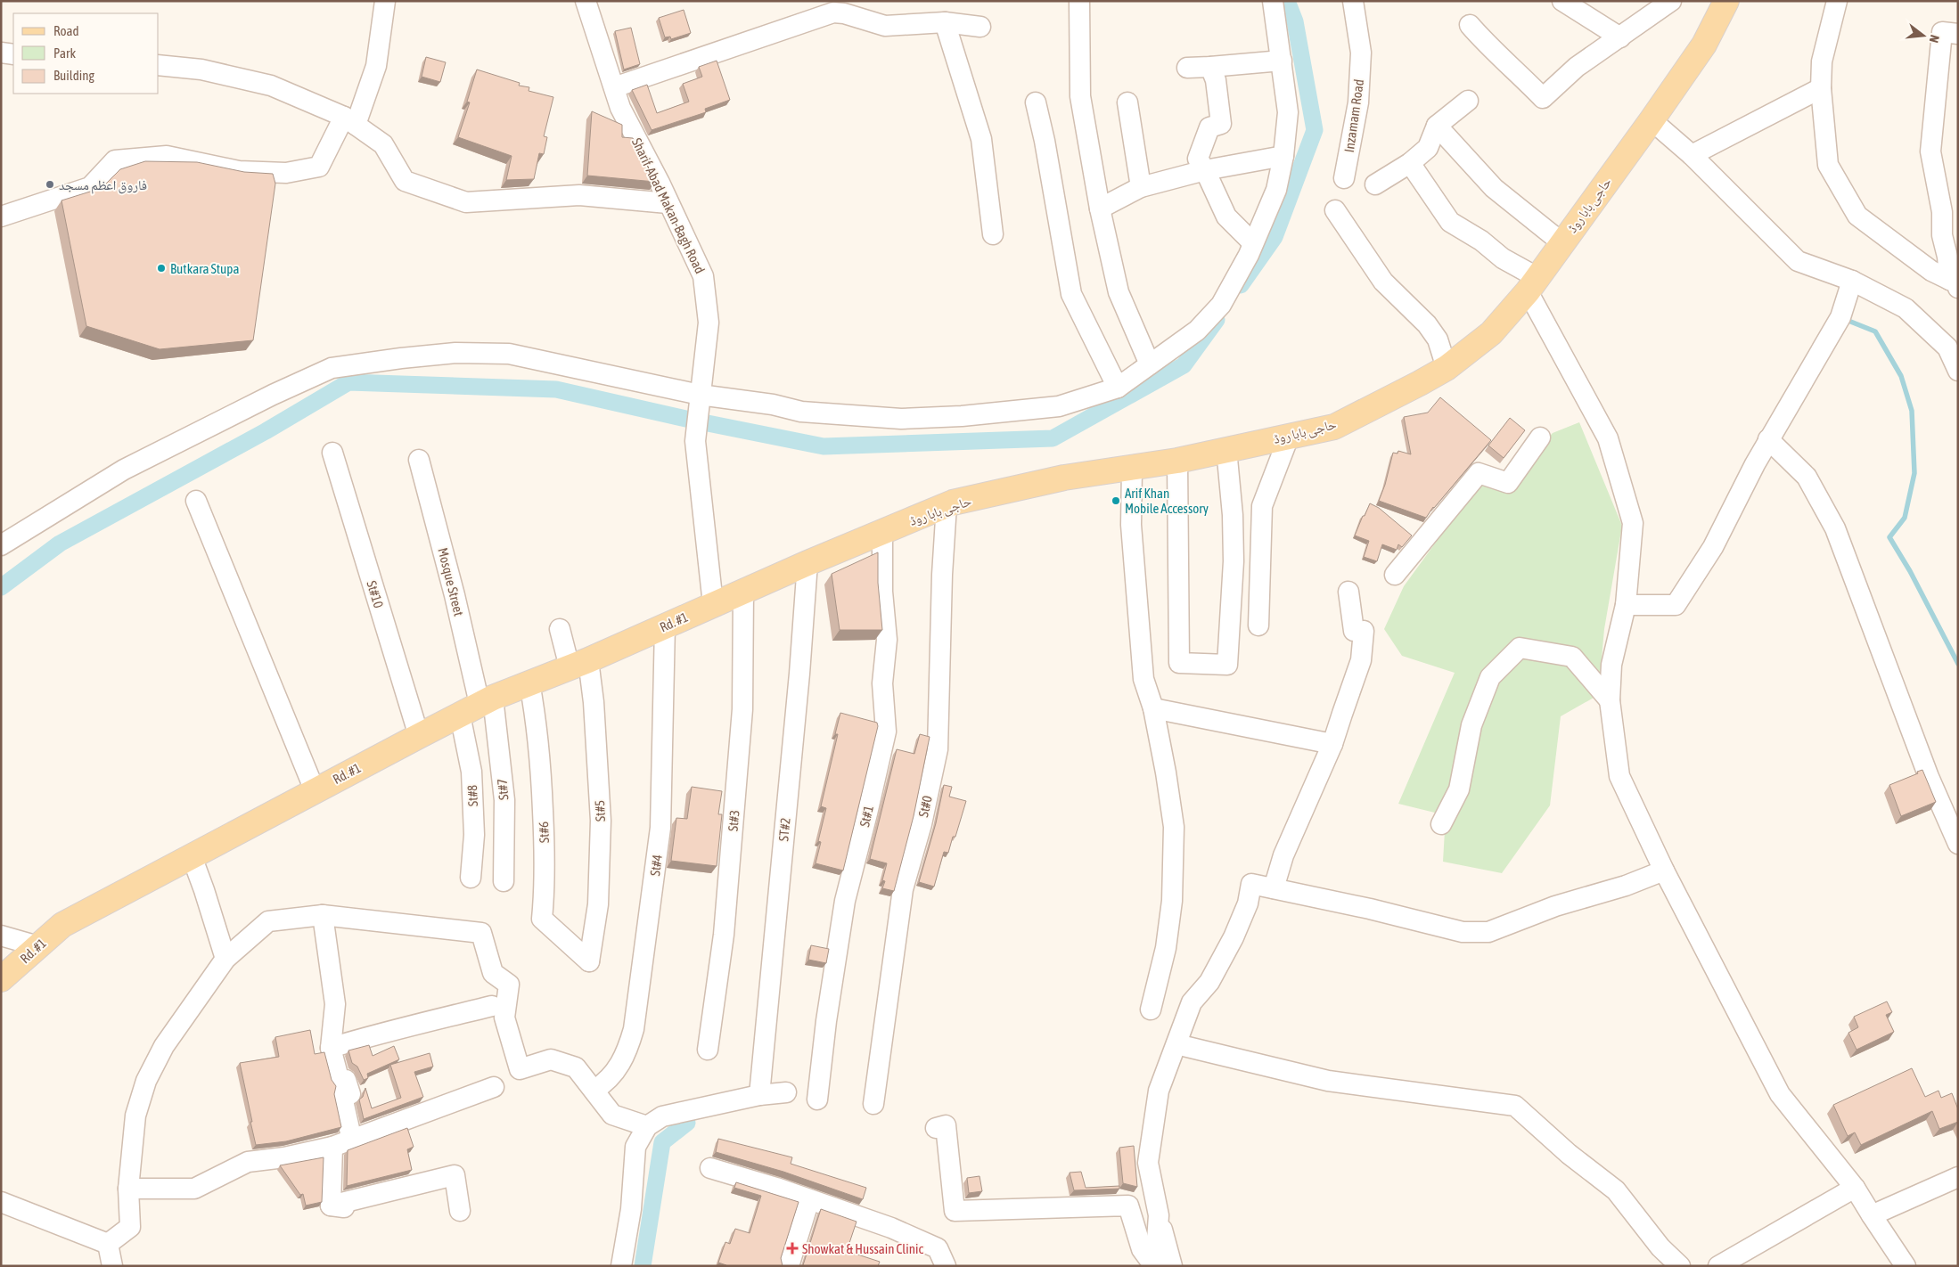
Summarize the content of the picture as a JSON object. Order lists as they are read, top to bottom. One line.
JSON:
{"streets":{"main road":["حاجی بابا روڈ","Rd. #1"],"street":["Inzamam Road","Sharif-Abad Makan-Bagh Road","Mosque Street","St#10","St#7","St#8","St#0","St#5","St#1","St#3","ST#2","St#6","St#4"]},"crossings":[["حاجی بابا روڈ","Sharif-Abad Makan-Bagh Road"],["حاجی بابا روڈ","Rd. #1"],["حاجی بابا روڈ","St#0"],["حاجی بابا روڈ","St#1"],["حاجی بابا روڈ","St#3"],["حاجی بابا روڈ","ST#2"],["Sharif-Abad Makan-Bagh Road","Rd. #1"],["Mosque Street","Rd. #1"],["Mosque Street","St#7"],["Mosque Street","St#8"],["St#10","Rd. #1"],["Rd. #1","St#7"],["Rd. #1","St#8"],["Rd. #1","St#5"],["Rd. #1","St#6"],["Rd. #1","St#4"],["St#7","St#8"],["St#5","St#6"]],"places":{"other":["فاروق اعظم مسجد","Butkara Stupa","Arif Khan Mobile Accessory"],"health":["Showkat & Hussain Clinic"]},"legend":["Road","Park","Building"],"north":"right"}
